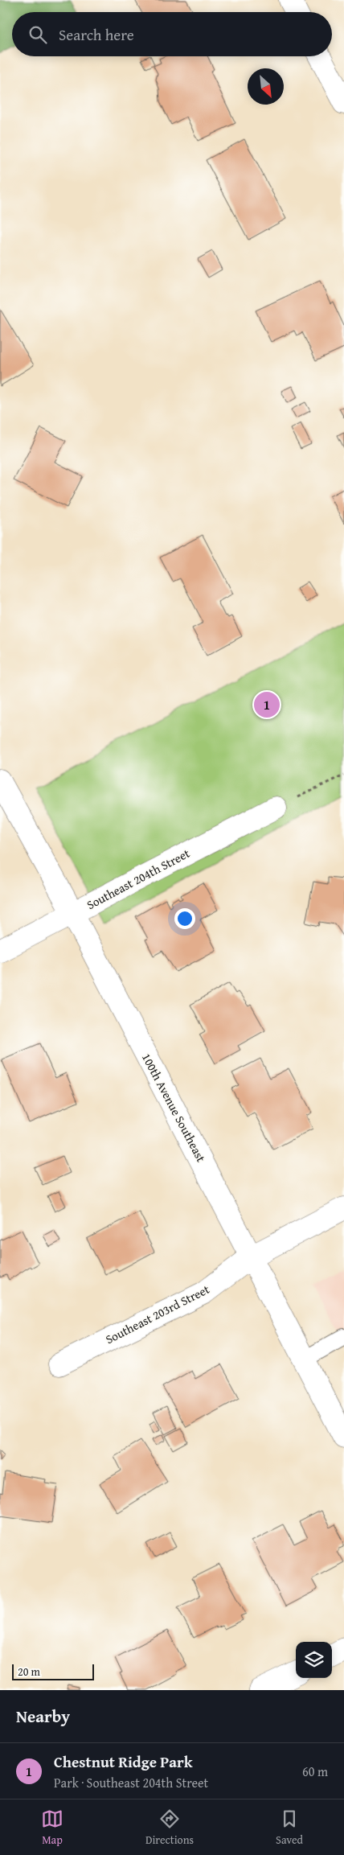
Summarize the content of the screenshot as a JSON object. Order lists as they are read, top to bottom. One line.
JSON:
{"streets":{"street":["Southeast 204th Street","100th Avenue Southeast","Southeast 203rd Street"]},"crossings":[["Southeast 204th Street","100th Avenue Southeast"],["100th Avenue Southeast","Southeast 203rd Street"]],"scale_bar":"20 m","north":"bottom right","page":{"search":"Search here","pins":"1","scale":"20 m","heading":"Nearby","list":[{"mark":"1","name":"Chestnut Ridge Park","note":"Park · Southeast 204th Street","value":"60 m"}],"nav":["Map","Directions","Saved"]}}
